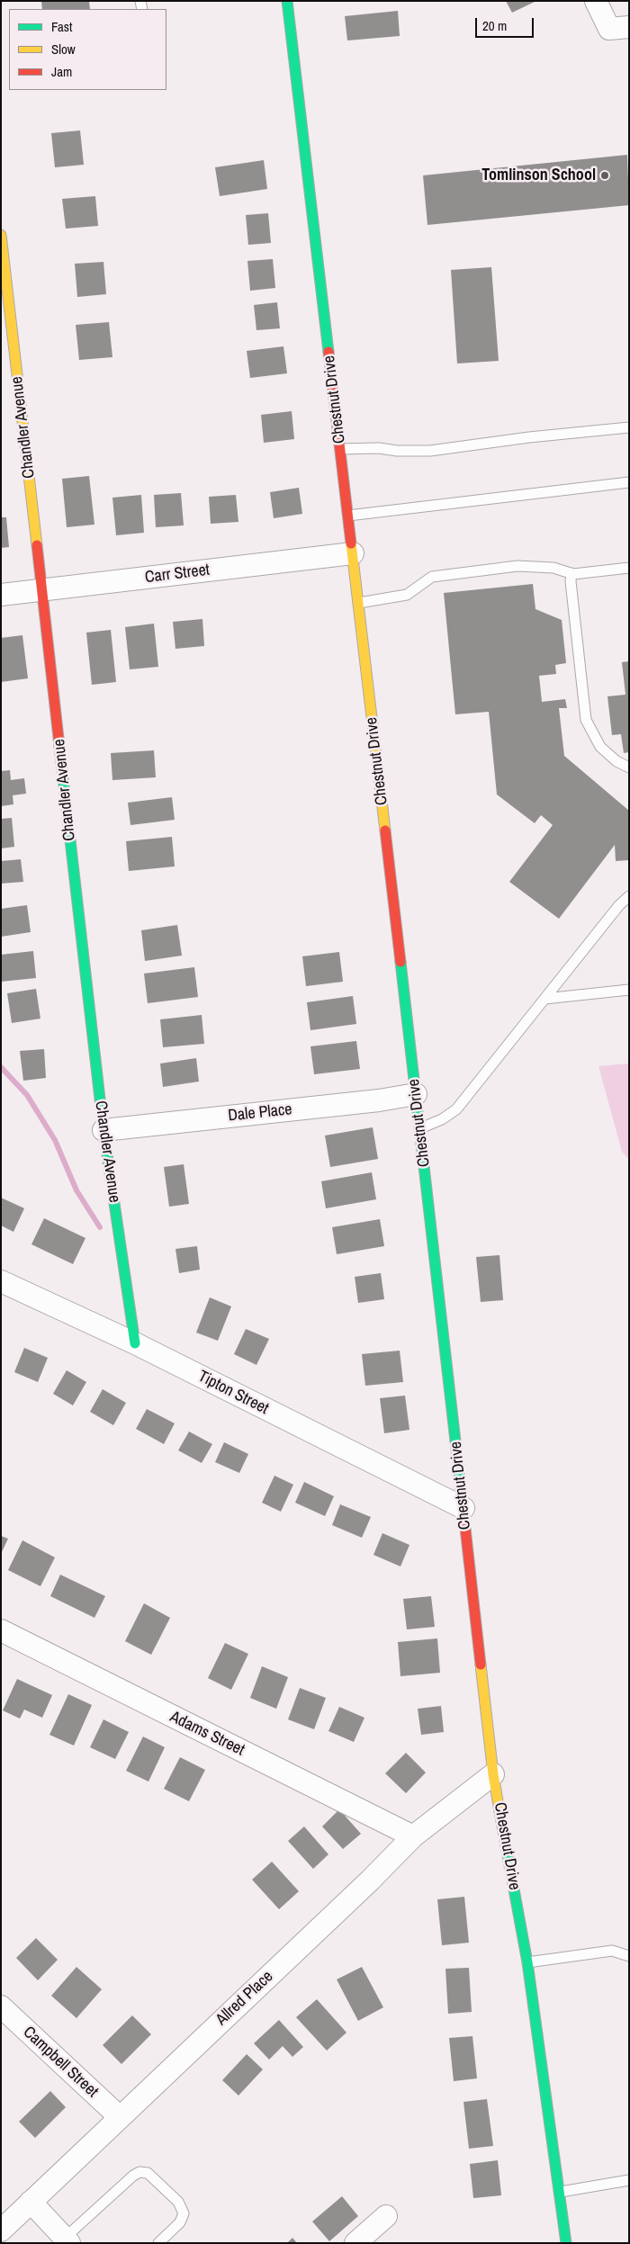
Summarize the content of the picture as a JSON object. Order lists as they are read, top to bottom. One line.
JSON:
{"streets":{"street":["Chestnut Drive","Chandler Avenue","Carr Street","Dale Place","Tipton Street","Adams Street","Allred Place","Campbell Street"]},"crossings":[["Chestnut Drive","Carr Street"],["Chestnut Drive","Dale Place"],["Chestnut Drive","Tipton Street"],["Chestnut Drive","Allred Place"],["Chandler Avenue","Carr Street"],["Chandler Avenue","Dale Place"],["Chandler Avenue","Tipton Street"],["Adams Street","Allred Place"],["Allred Place","Campbell Street"]],"places":["Tomlinson School"],"legend":["Fast","Slow","Jam"],"scale_bar":"20 m"}
